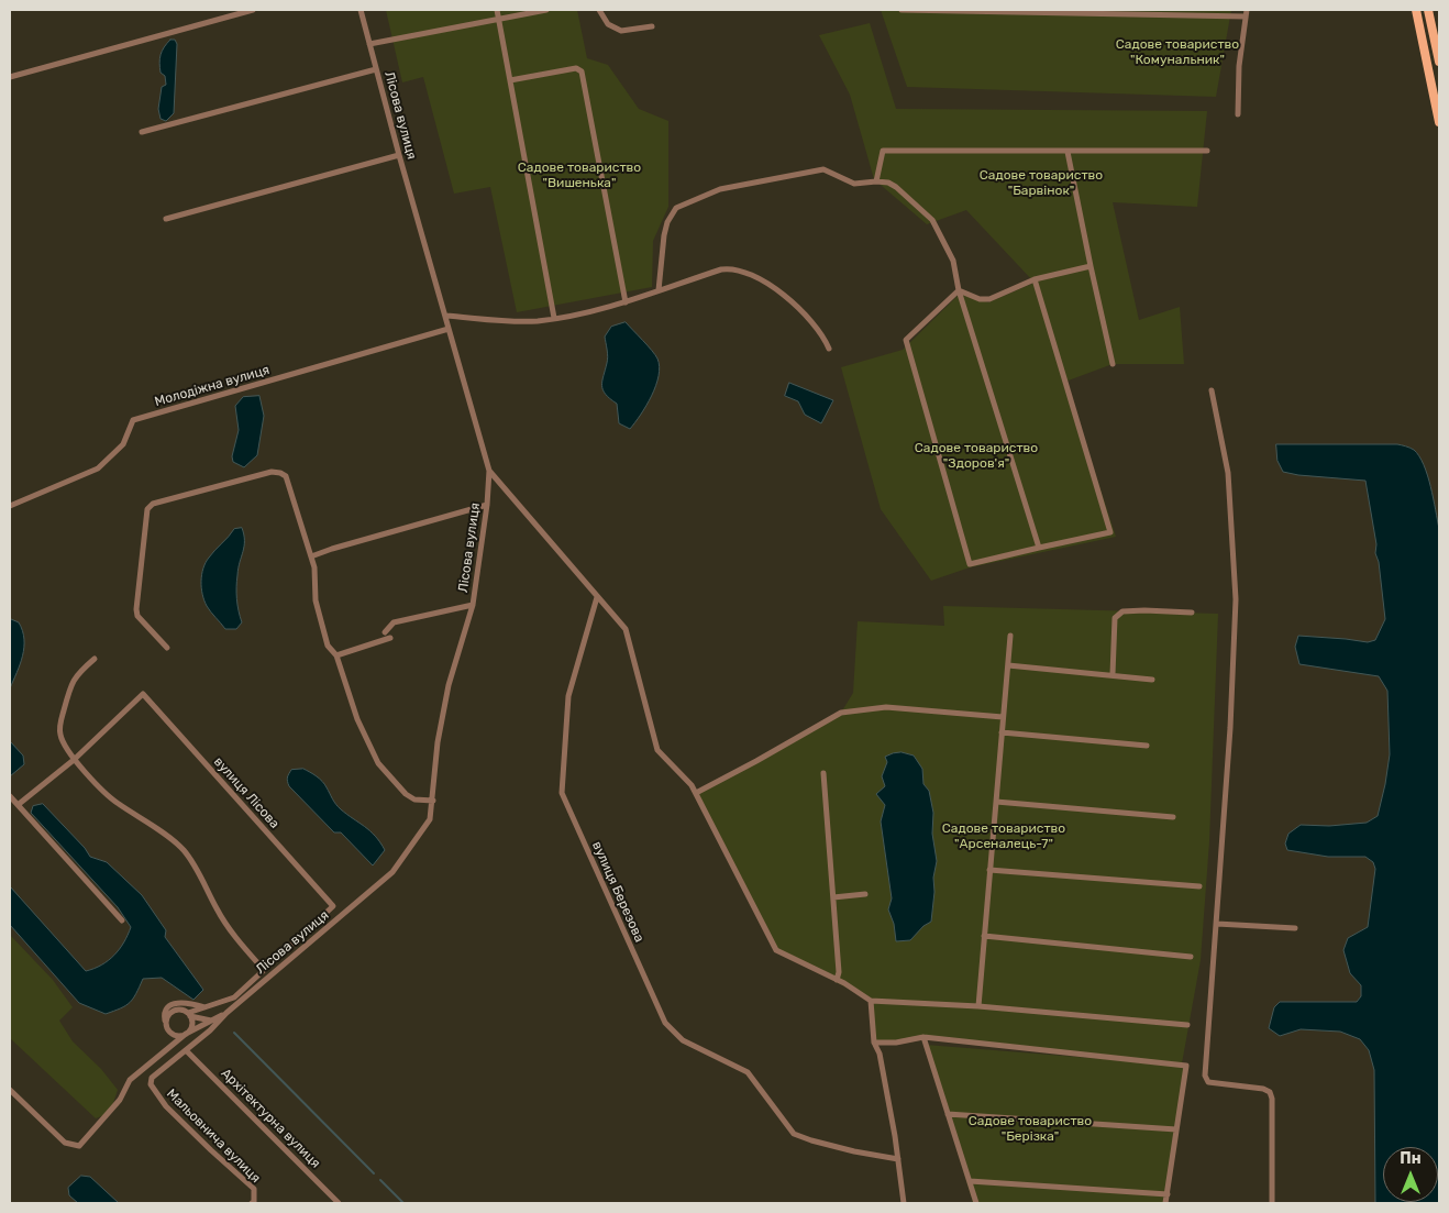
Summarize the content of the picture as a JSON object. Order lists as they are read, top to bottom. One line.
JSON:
{"streets":{"street":["Лісова вулиця","Молодіжна вулиця","вулиця Лісова","вулиця Березова","Архітектурна вулиця","Мальовнича вулиця"]},"crossings":[["Лісова вулиця","Молодіжна вулиця"],["Архітектурна вулиця","Мальовнича вулиця"]],"parks":["Садове товариство \"Комунальник\"","Садове товариство \"Вишенька\"","Садове товариство \"Барвінок\"","Садове товариство \"Здоров'я\"","Садове товариство \"Арсеналець-7\"","Садове товариство \"Берізка\""],"north":"top"}
